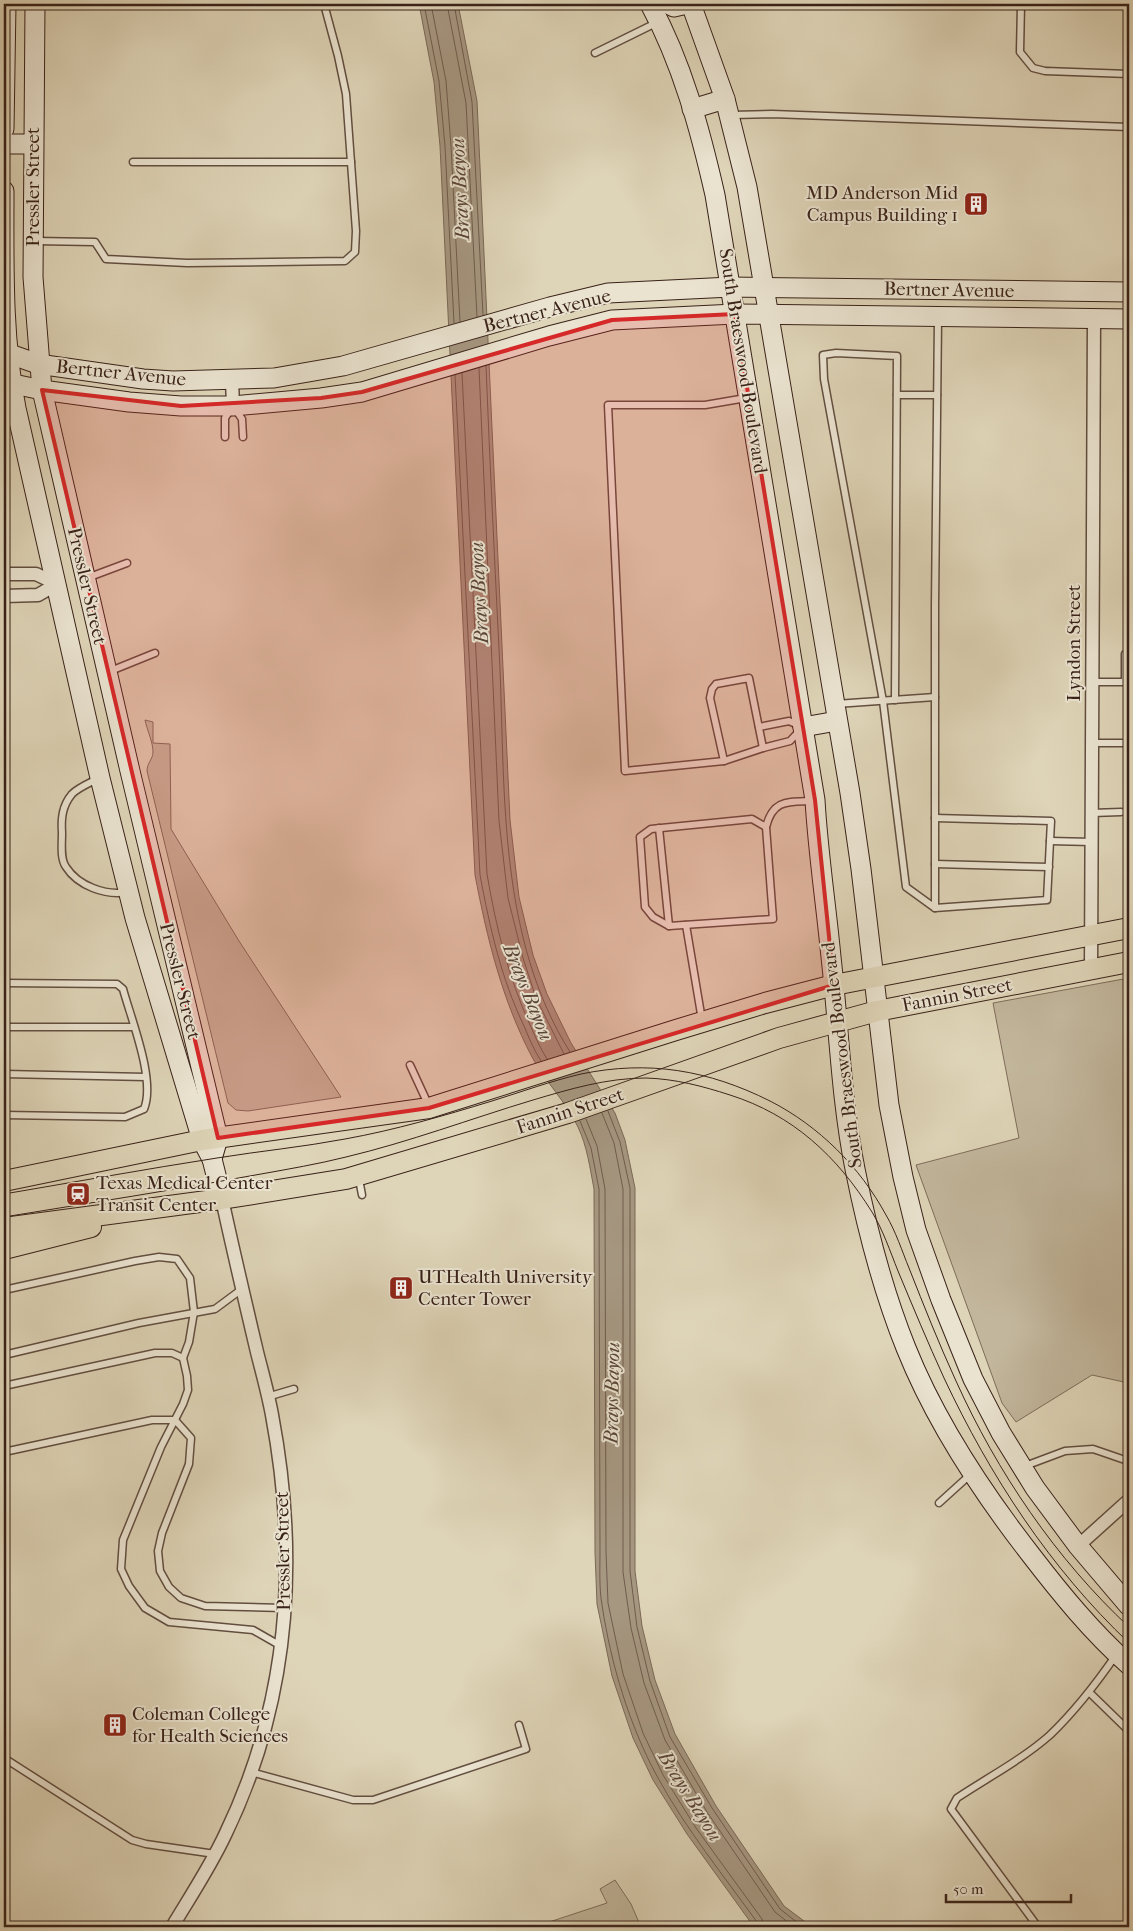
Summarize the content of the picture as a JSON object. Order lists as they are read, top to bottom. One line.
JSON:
{"streets":{"main road":["Fannin Street"],"street":["Pressler Street","Bertner Avenue","South Braeswood Boulevard","Lyndon Street"]},"crossings":[["Pressler Street","Bertner Avenue"],["Pressler Street","Fannin Street"],["Bertner Avenue","South Braeswood Boulevard"],["Bertner Avenue","Lyndon Street"],["South Braeswood Boulevard","Fannin Street"],["Lyndon Street","Fannin Street"]],"water":["Brays Bayou"],"places":{"building":["MD Anderson Mid Campus Building 1","UTHealth University Center Tower","Coleman College for Health Sciences"],"station":["Texas Medical Center Transit Center"]},"scale_bar":"50 m"}
